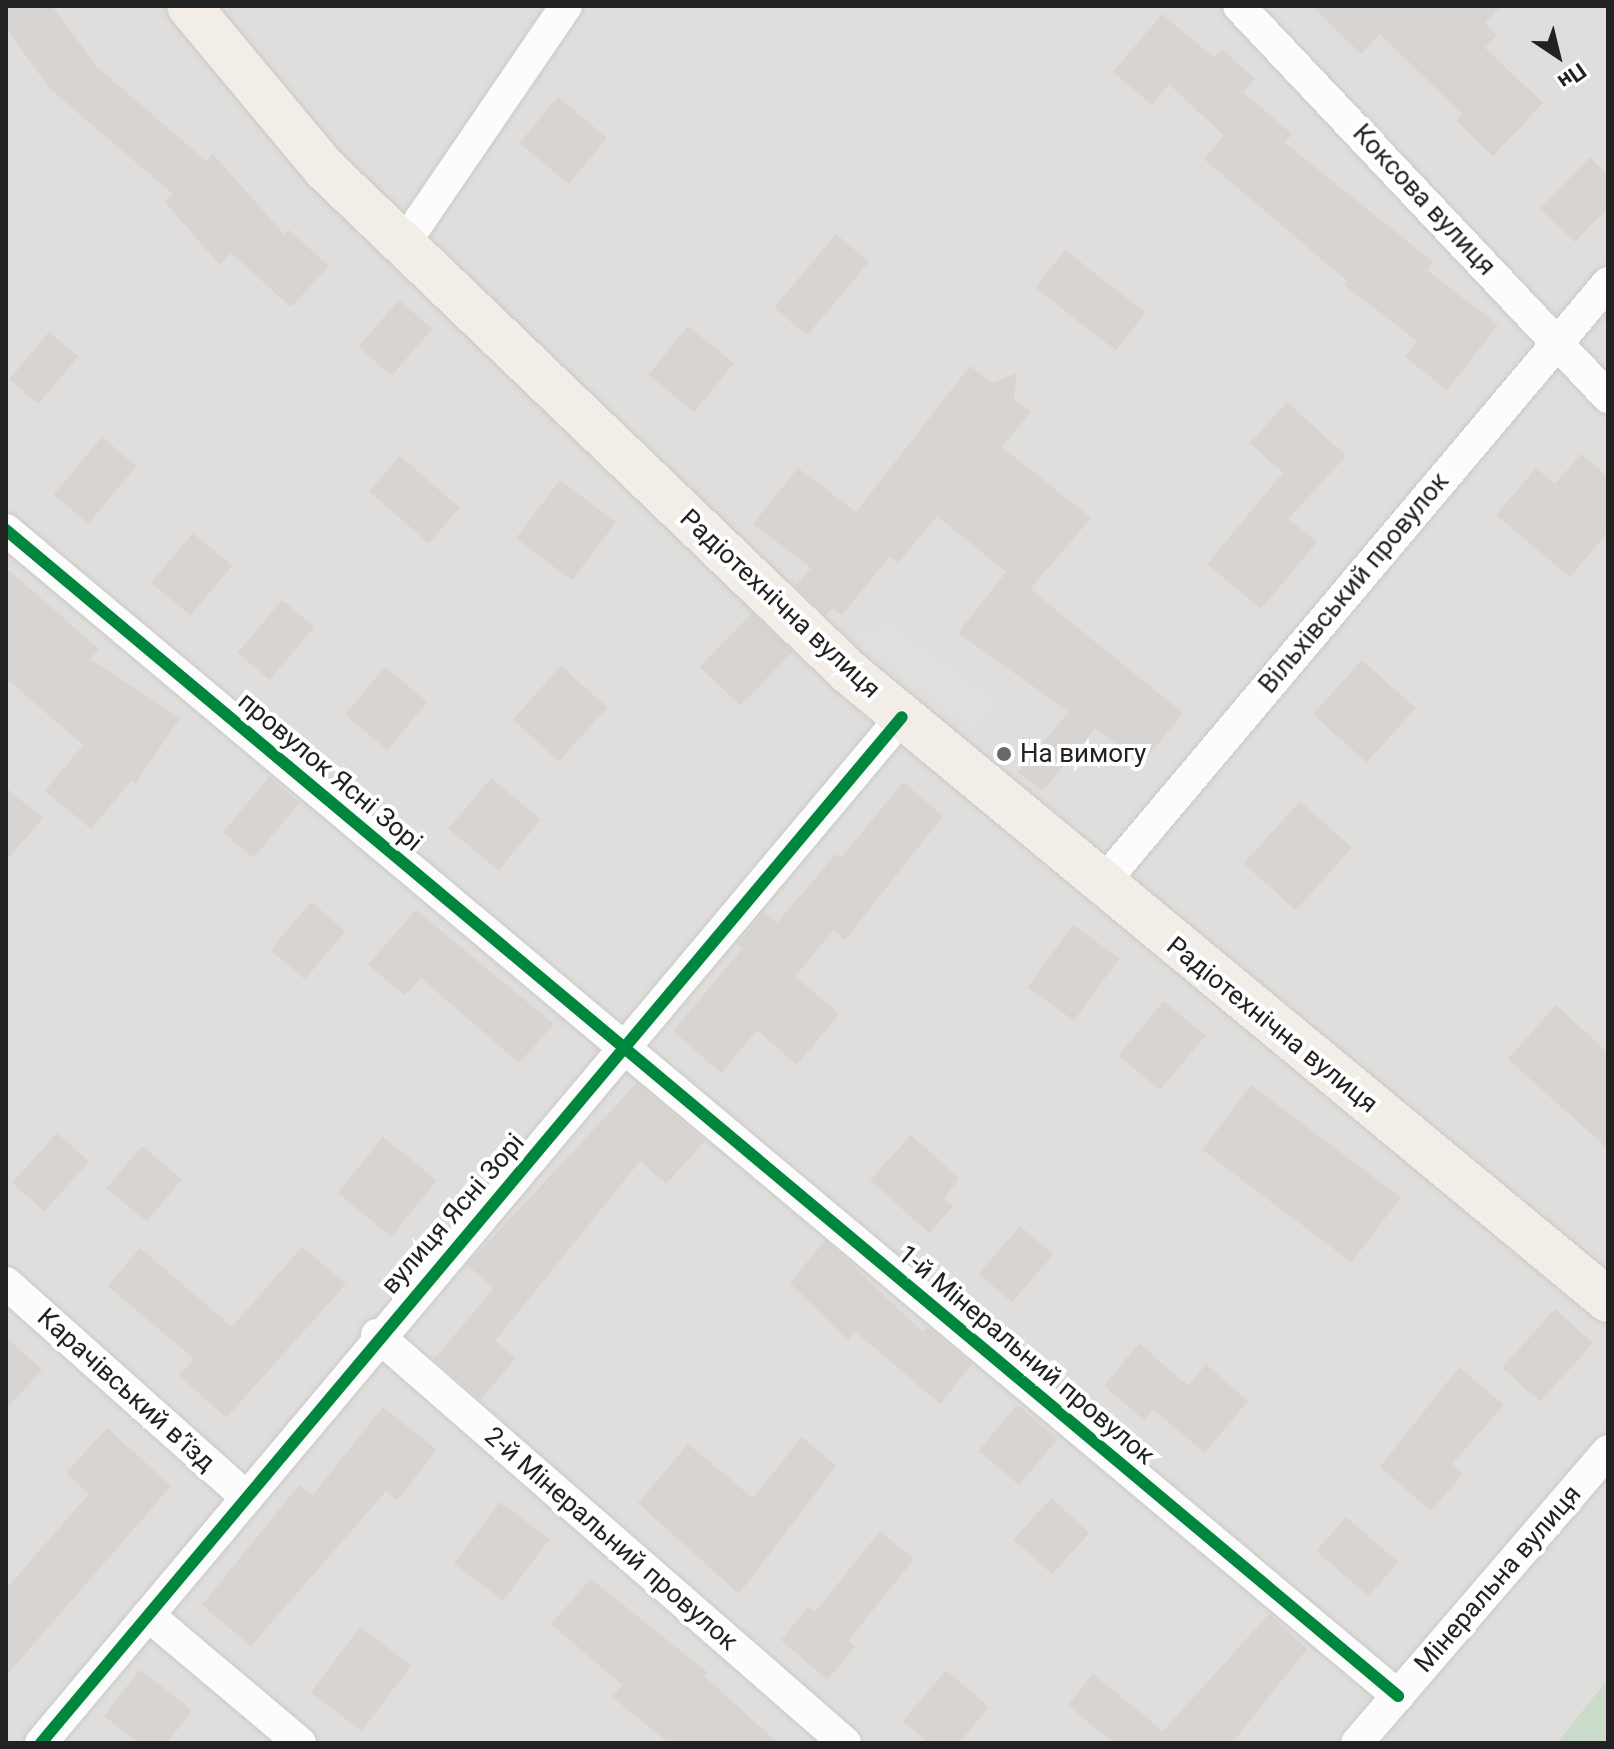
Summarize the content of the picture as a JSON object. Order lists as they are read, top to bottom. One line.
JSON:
{"streets":{"main road":["Радіотехнічна вулиця"],"street":["Коксова вулиця","Вільхівський провулок","провулок Ясні Зорі","вулиця Ясні Зорі","1-й Мінеральний провулок","Карачівський в’їзд","2-й Мінеральний провулок","Мінеральна вулиця"]},"crossings":[["Коксова вулиця","Вільхівський провулок"],["Вільхівський провулок","Радіотехнічна вулиця"],["Радіотехнічна вулиця","вулиця Ясні Зорі"],["провулок Ясні Зорі","вулиця Ясні Зорі"],["провулок Ясні Зорі","1-й Мінеральний провулок"],["вулиця Ясні Зорі","1-й Мінеральний провулок"],["вулиця Ясні Зорі","Карачівський в’їзд"],["вулиця Ясні Зорі","2-й Мінеральний провулок"],["1-й Мінеральний провулок","Мінеральна вулиця"]],"places":["На вимогу"],"north":"bottom right"}
